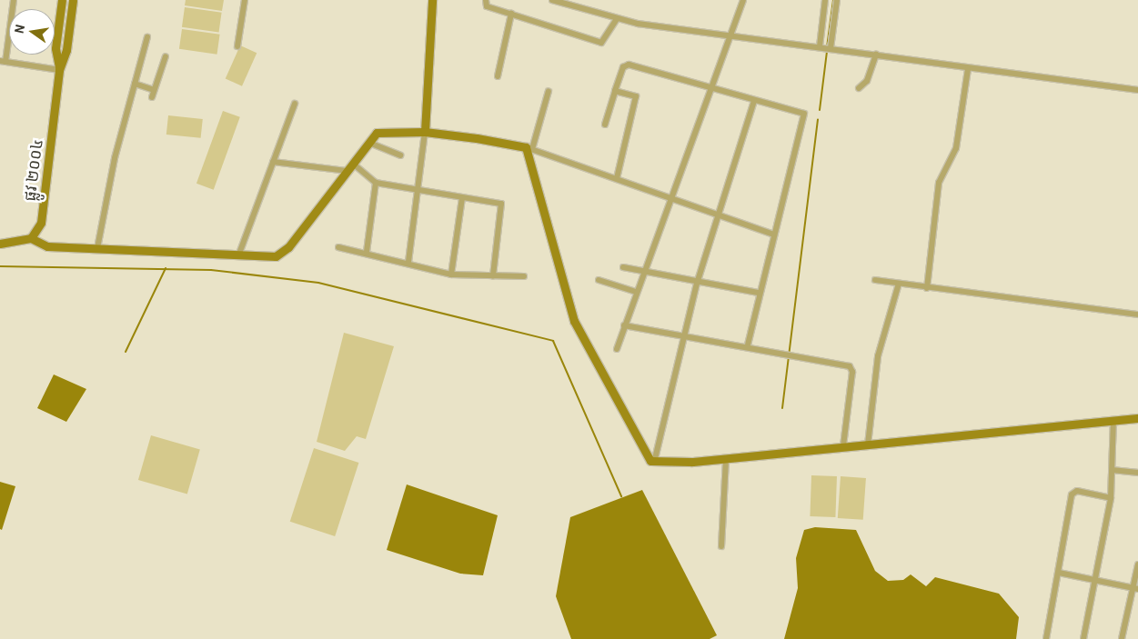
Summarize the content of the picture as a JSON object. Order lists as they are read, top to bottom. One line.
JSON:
{"streets":{"street":["ផ្លូវ ២០០៤"]},"north":"left"}
